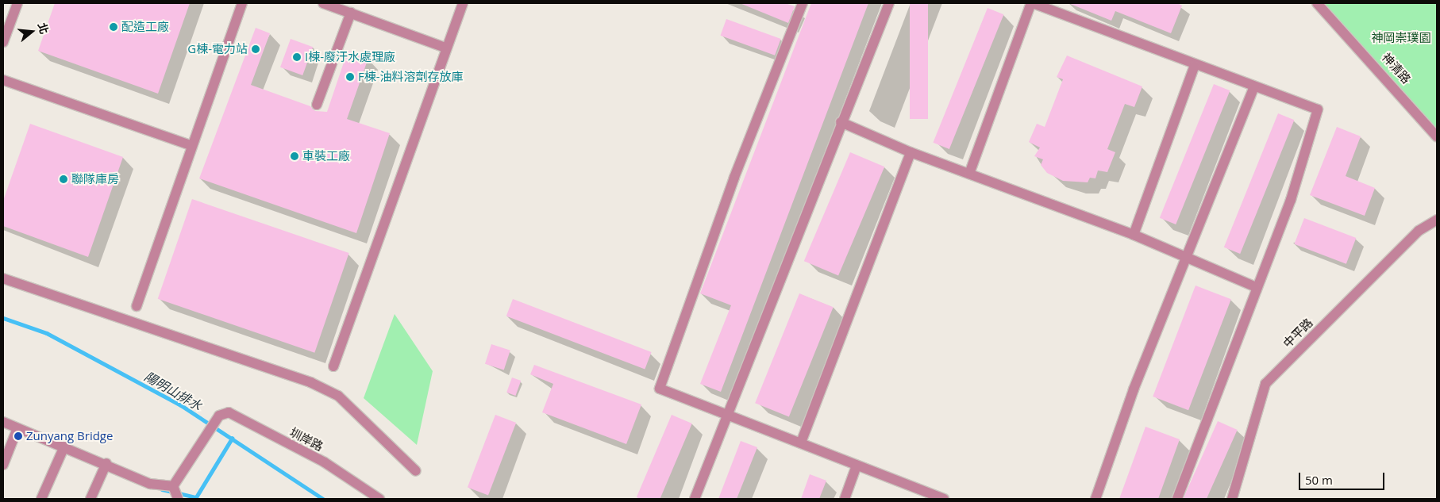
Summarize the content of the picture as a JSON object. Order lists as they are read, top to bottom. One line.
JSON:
{"streets":{"street":["神清路","中平路","圳岸路"]},"water":["陽明山排水"],"parks":["神岡崇璞園"],"places":["配造工廠","G棟-電力站","I棟-廢汙水處理廠","F棟-油料溶劑存放庫","車裝工廠","聯隊庫房","Zunyang Bridge"],"scale_bar":"50 m","north":"right"}
